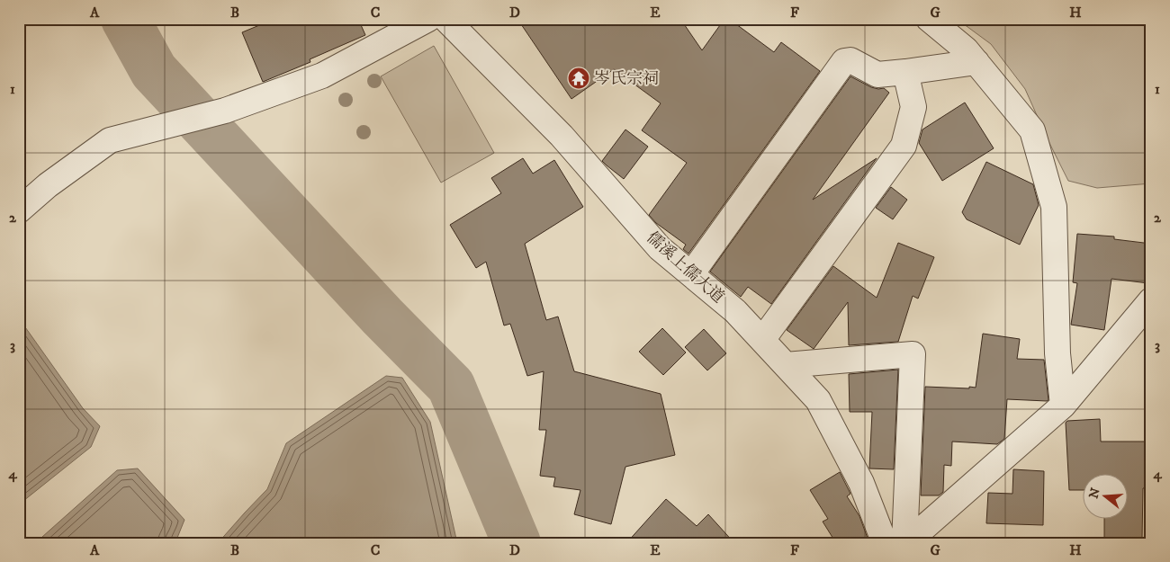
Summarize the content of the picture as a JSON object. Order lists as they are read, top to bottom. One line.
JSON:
{"streets":{"street":["儒溪上儒大道"]},"places":{"temple":["岑氏宗祠"]},"north":"left","grid":{"columns":["A","B","C","D","E","F","G","H"],"rows":["1","2","3","4"]}}
